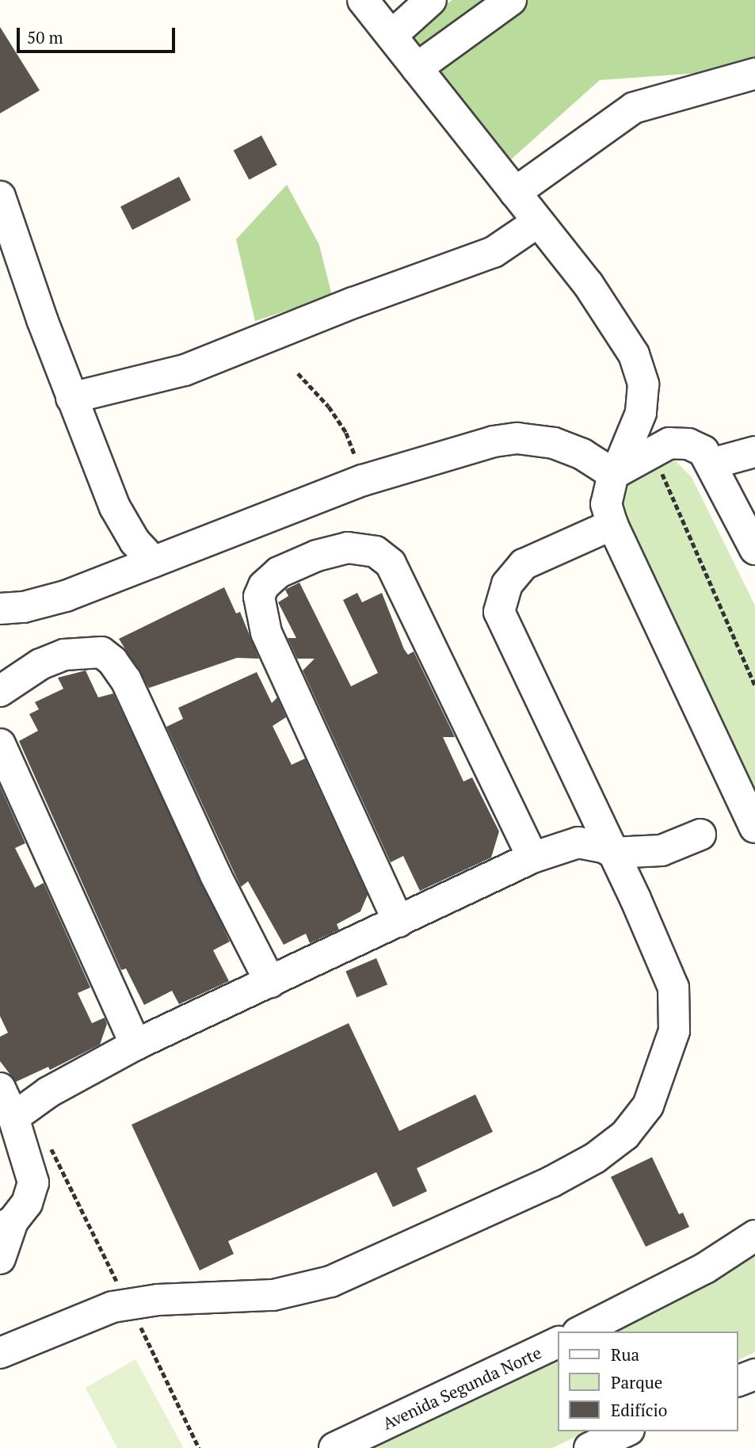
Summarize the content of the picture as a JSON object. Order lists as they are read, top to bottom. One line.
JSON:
{"streets":{"street":["Avenida Segunda Norte"]},"legend":["Rua","Parque","Edifício"],"scale_bar":"50 m"}
